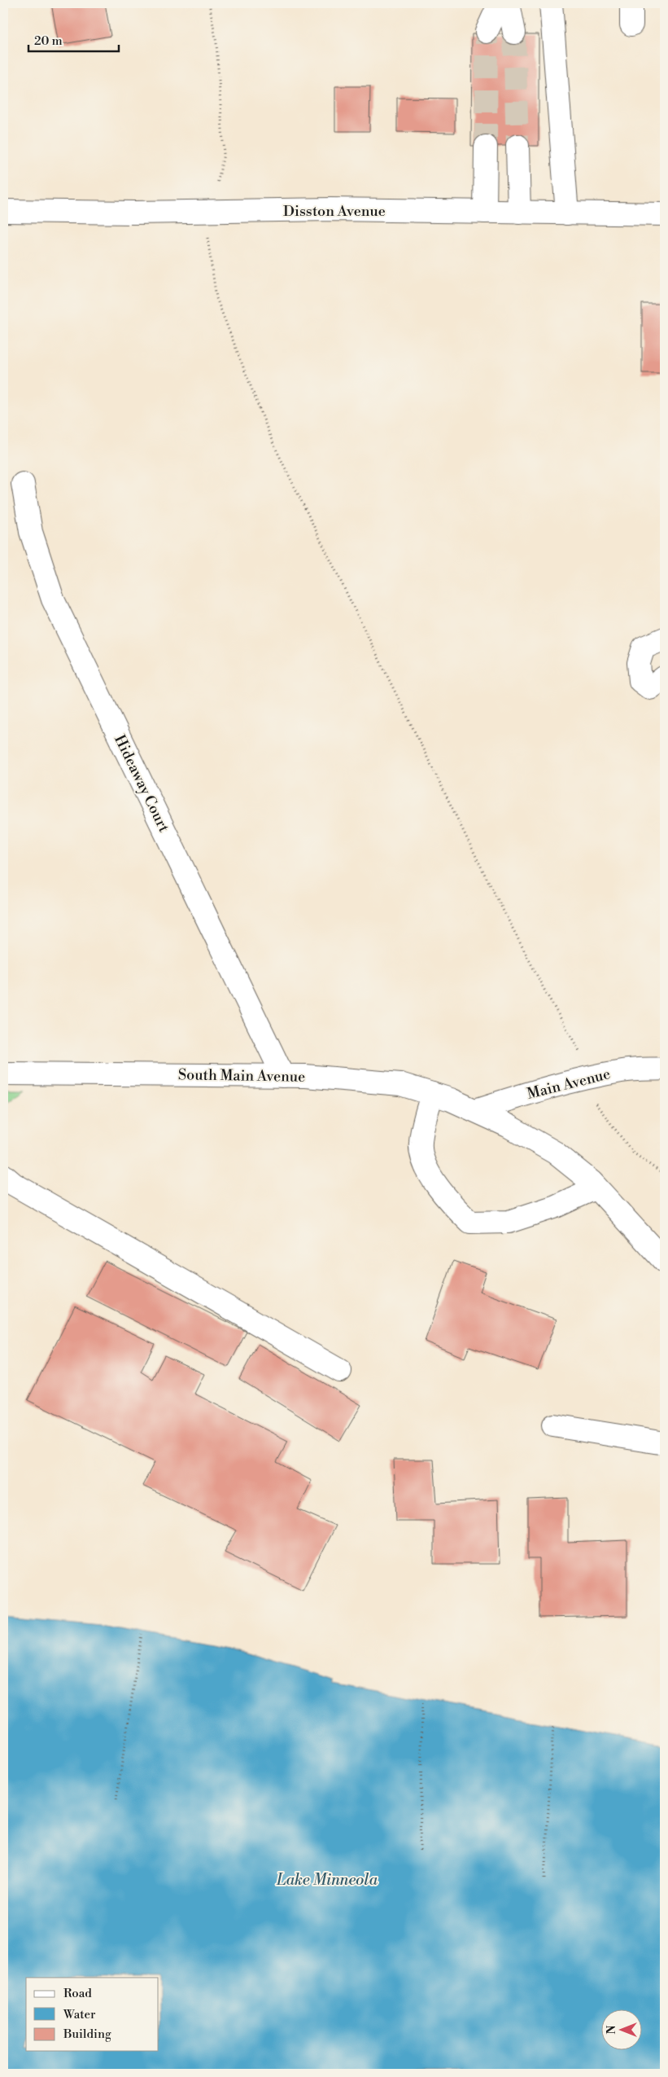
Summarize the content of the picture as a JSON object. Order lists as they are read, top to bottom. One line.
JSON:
{"streets":{"street":["Disston Avenue","Hideaway Court","South Main Avenue","Main Avenue"]},"crossings":[["Hideaway Court","South Main Avenue"],["South Main Avenue","Main Avenue"]],"water":["Lake Minneola"],"legend":["Road","Water","Building"],"scale_bar":"20 m","north":"left"}
